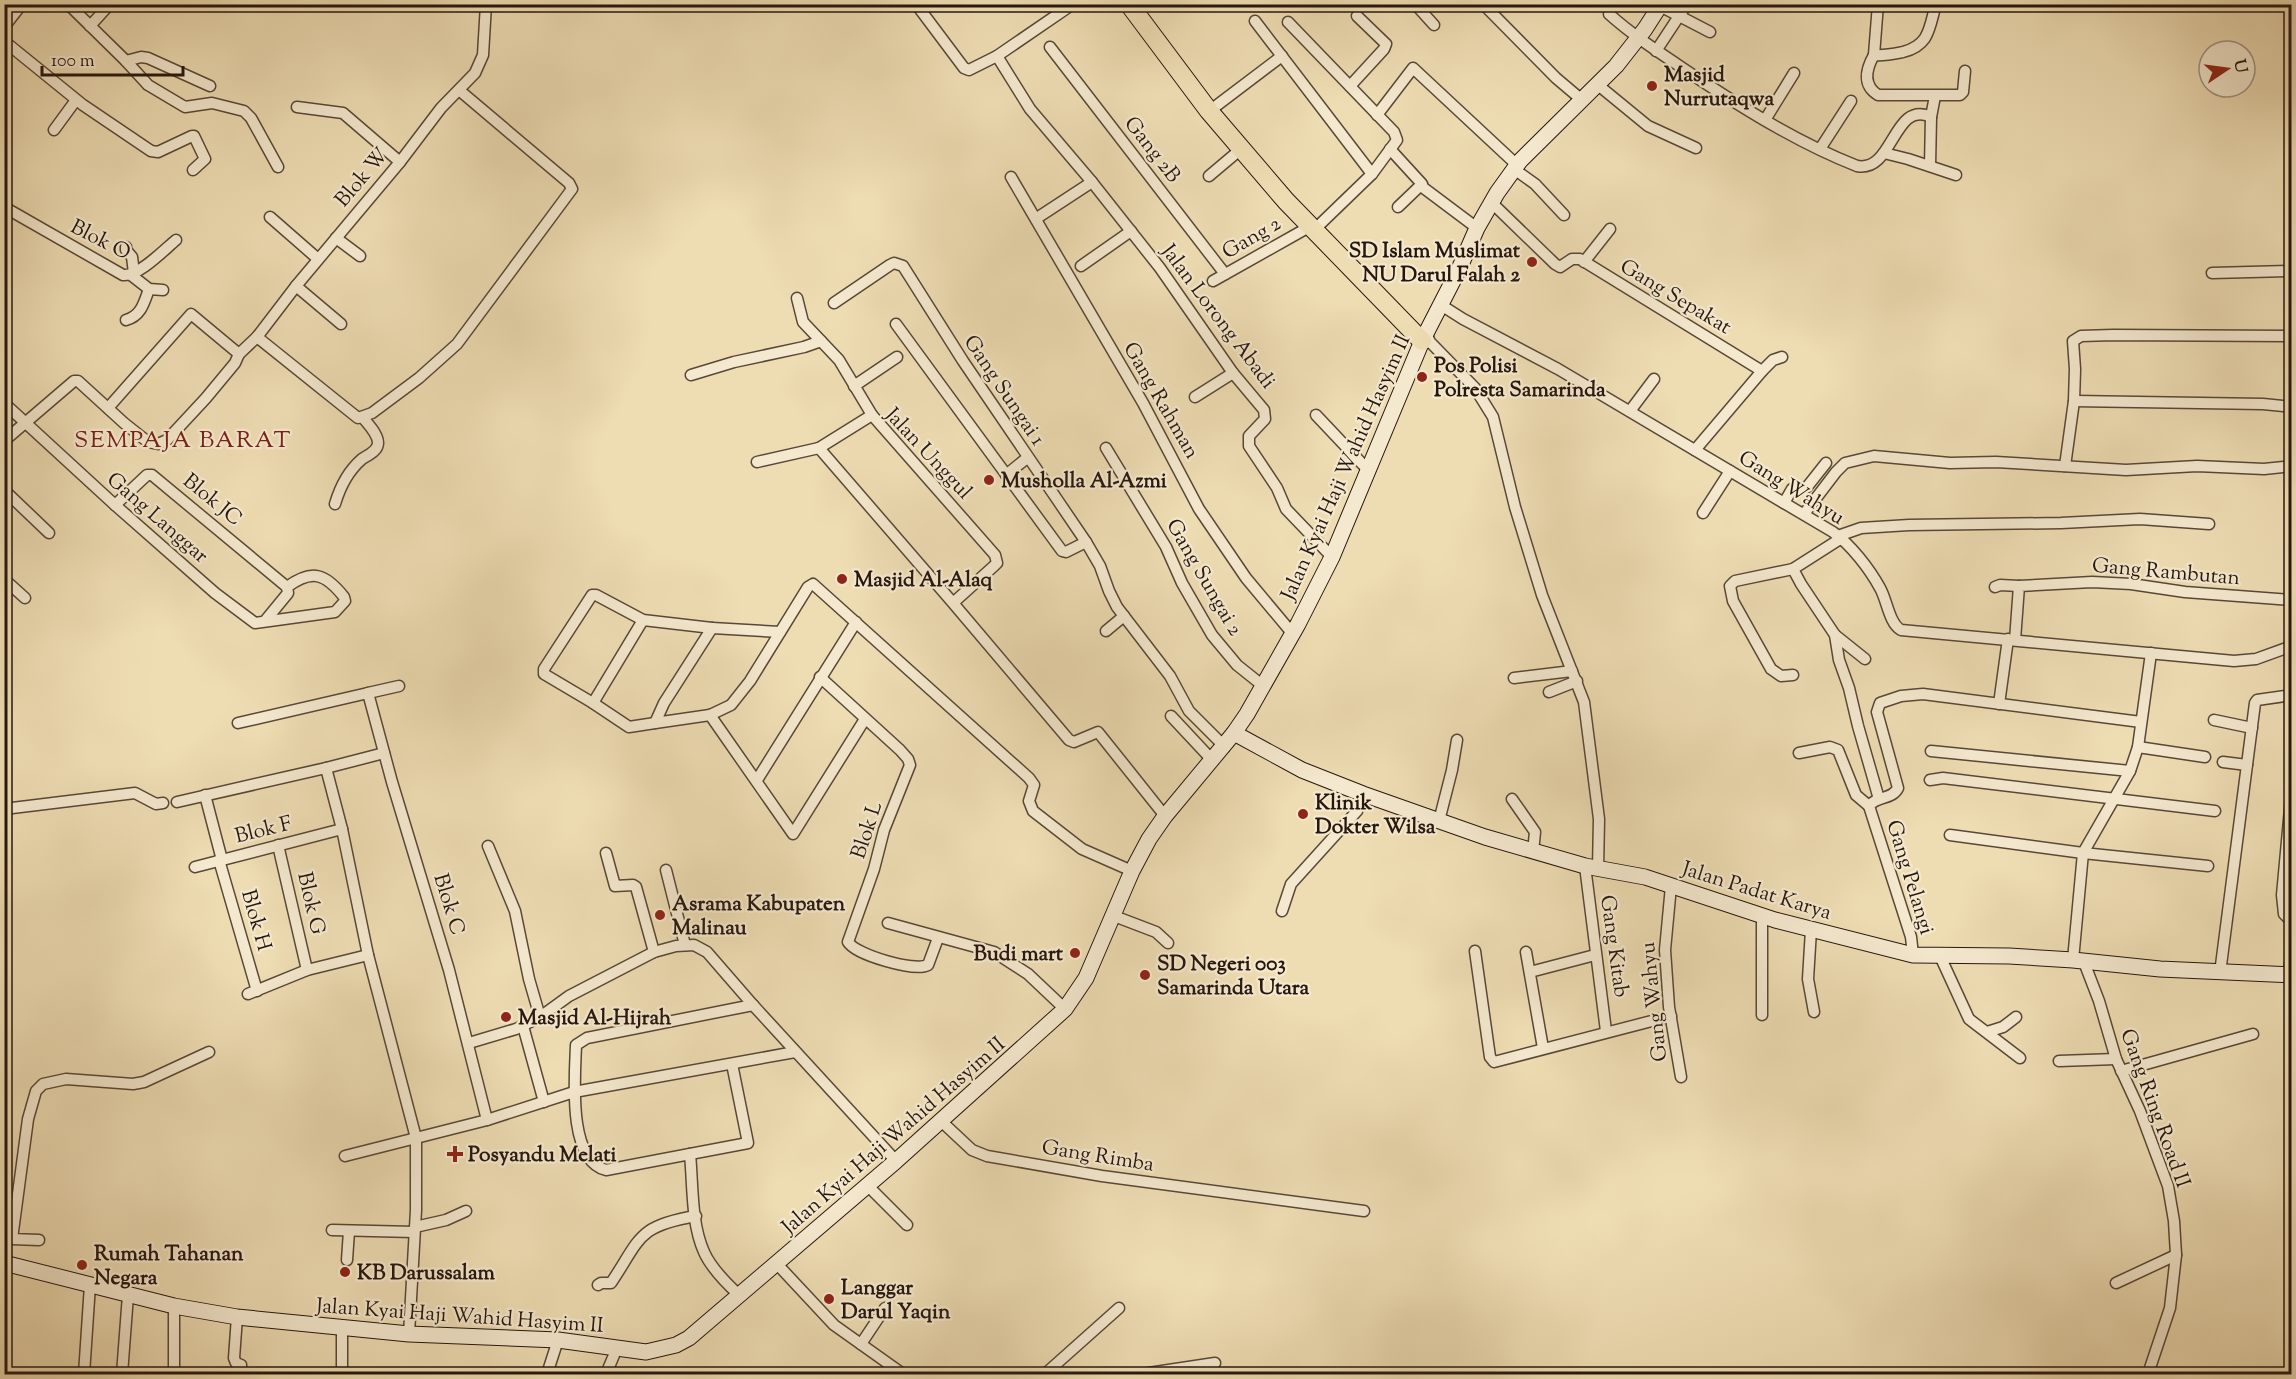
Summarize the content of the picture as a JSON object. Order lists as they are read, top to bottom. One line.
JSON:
{"streets":{"street":["Gang 2B","Blok W","Gang 2","Blok O","Gang Sepakat","Jalan Lorong Abadi","Gang Sungai 1","Gang Rahman","Jalan Unggul","Jalan Kyai Haji Wahid Hasyim II","Gang Wahyu","Blok JC","Gang Langgar","Gang Rambutan","Gang Sungai 2","Blok F","Blok L","Gang Pelangi","Jalan Padat Karya","Blok G","Blok C","Blok H","Gang Kitab","Gang Ring Road II","Gang Rimba"]},"crossings":[["Gang 2B","Gang 2"],["Blok W","Gang Langgar"],["Jalan Lorong Abadi","Jalan Kyai Haji Wahid Hasyim II"],["Gang Sungai 1","Jalan Kyai Haji Wahid Hasyim II"],["Gang Rahman","Jalan Kyai Haji Wahid Hasyim II"],["Jalan Kyai Haji Wahid Hasyim II","Gang Wahyu"],["Jalan Kyai Haji Wahid Hasyim II","Gang Sungai 2"],["Jalan Kyai Haji Wahid Hasyim II","Jalan Padat Karya"],["Jalan Kyai Haji Wahid Hasyim II","Gang Kitab"],["Jalan Kyai Haji Wahid Hasyim II","Gang Rimba"],["Gang Wahyu","Jalan Padat Karya"],["Blok JC","Gang Langgar"],["Blok F","Blok G"],["Blok F","Blok H"],["Gang Pelangi","Jalan Padat Karya"],["Jalan Padat Karya","Gang Kitab"],["Jalan Padat Karya","Gang Ring Road II"],["Blok G","Blok H"]],"districts":["SEMPAJA BARAT"],"places":{"other":["Masjid Nurrutaqwa","SD Islam Muslimat NU Darul Falah 2","Pos Polisi Polresta Samarinda","Musholla Al-Azmi","Masjid Al-Alaq","Klinik Dokter Wilsa","Asrama Kabupaten Malinau","Budi mart","SD Negeri 003 Samarinda Utara","Masjid Al-Hijrah","Rumah Tahanan Negara","KB Darussalam","Langgar Darul Yaqin"],"health":["Posyandu Melati"]},"scale_bar":"100 m","north":"right"}
